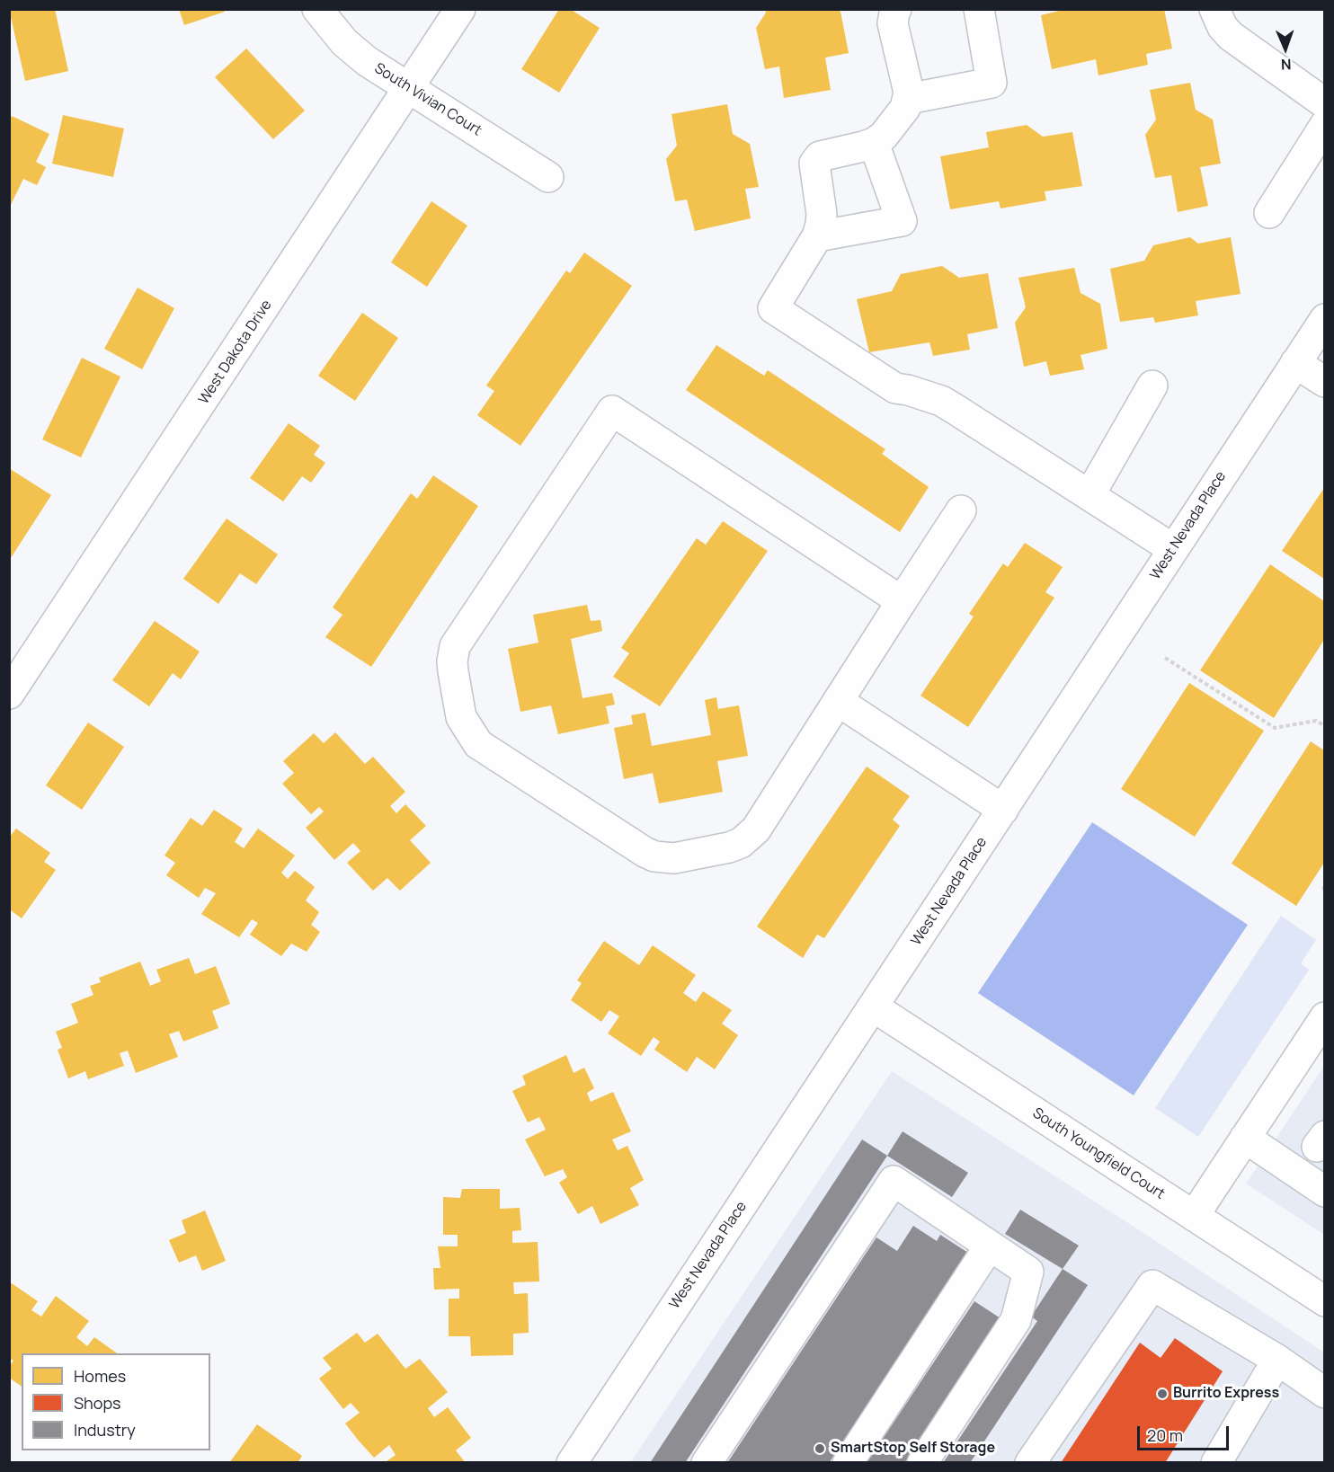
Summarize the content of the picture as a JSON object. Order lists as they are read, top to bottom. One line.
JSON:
{"streets":{"street":["South Vivian Court","West Dakota Drive","West Nevada Place","South Youngfield Court"]},"crossings":[["South Vivian Court","West Dakota Drive"],["West Nevada Place","South Youngfield Court"]],"places":["Burrito Express","SmartStop Self Storage"],"legend":["Homes","Shops","Industry"],"scale_bar":"20 m","north":"bottom"}
